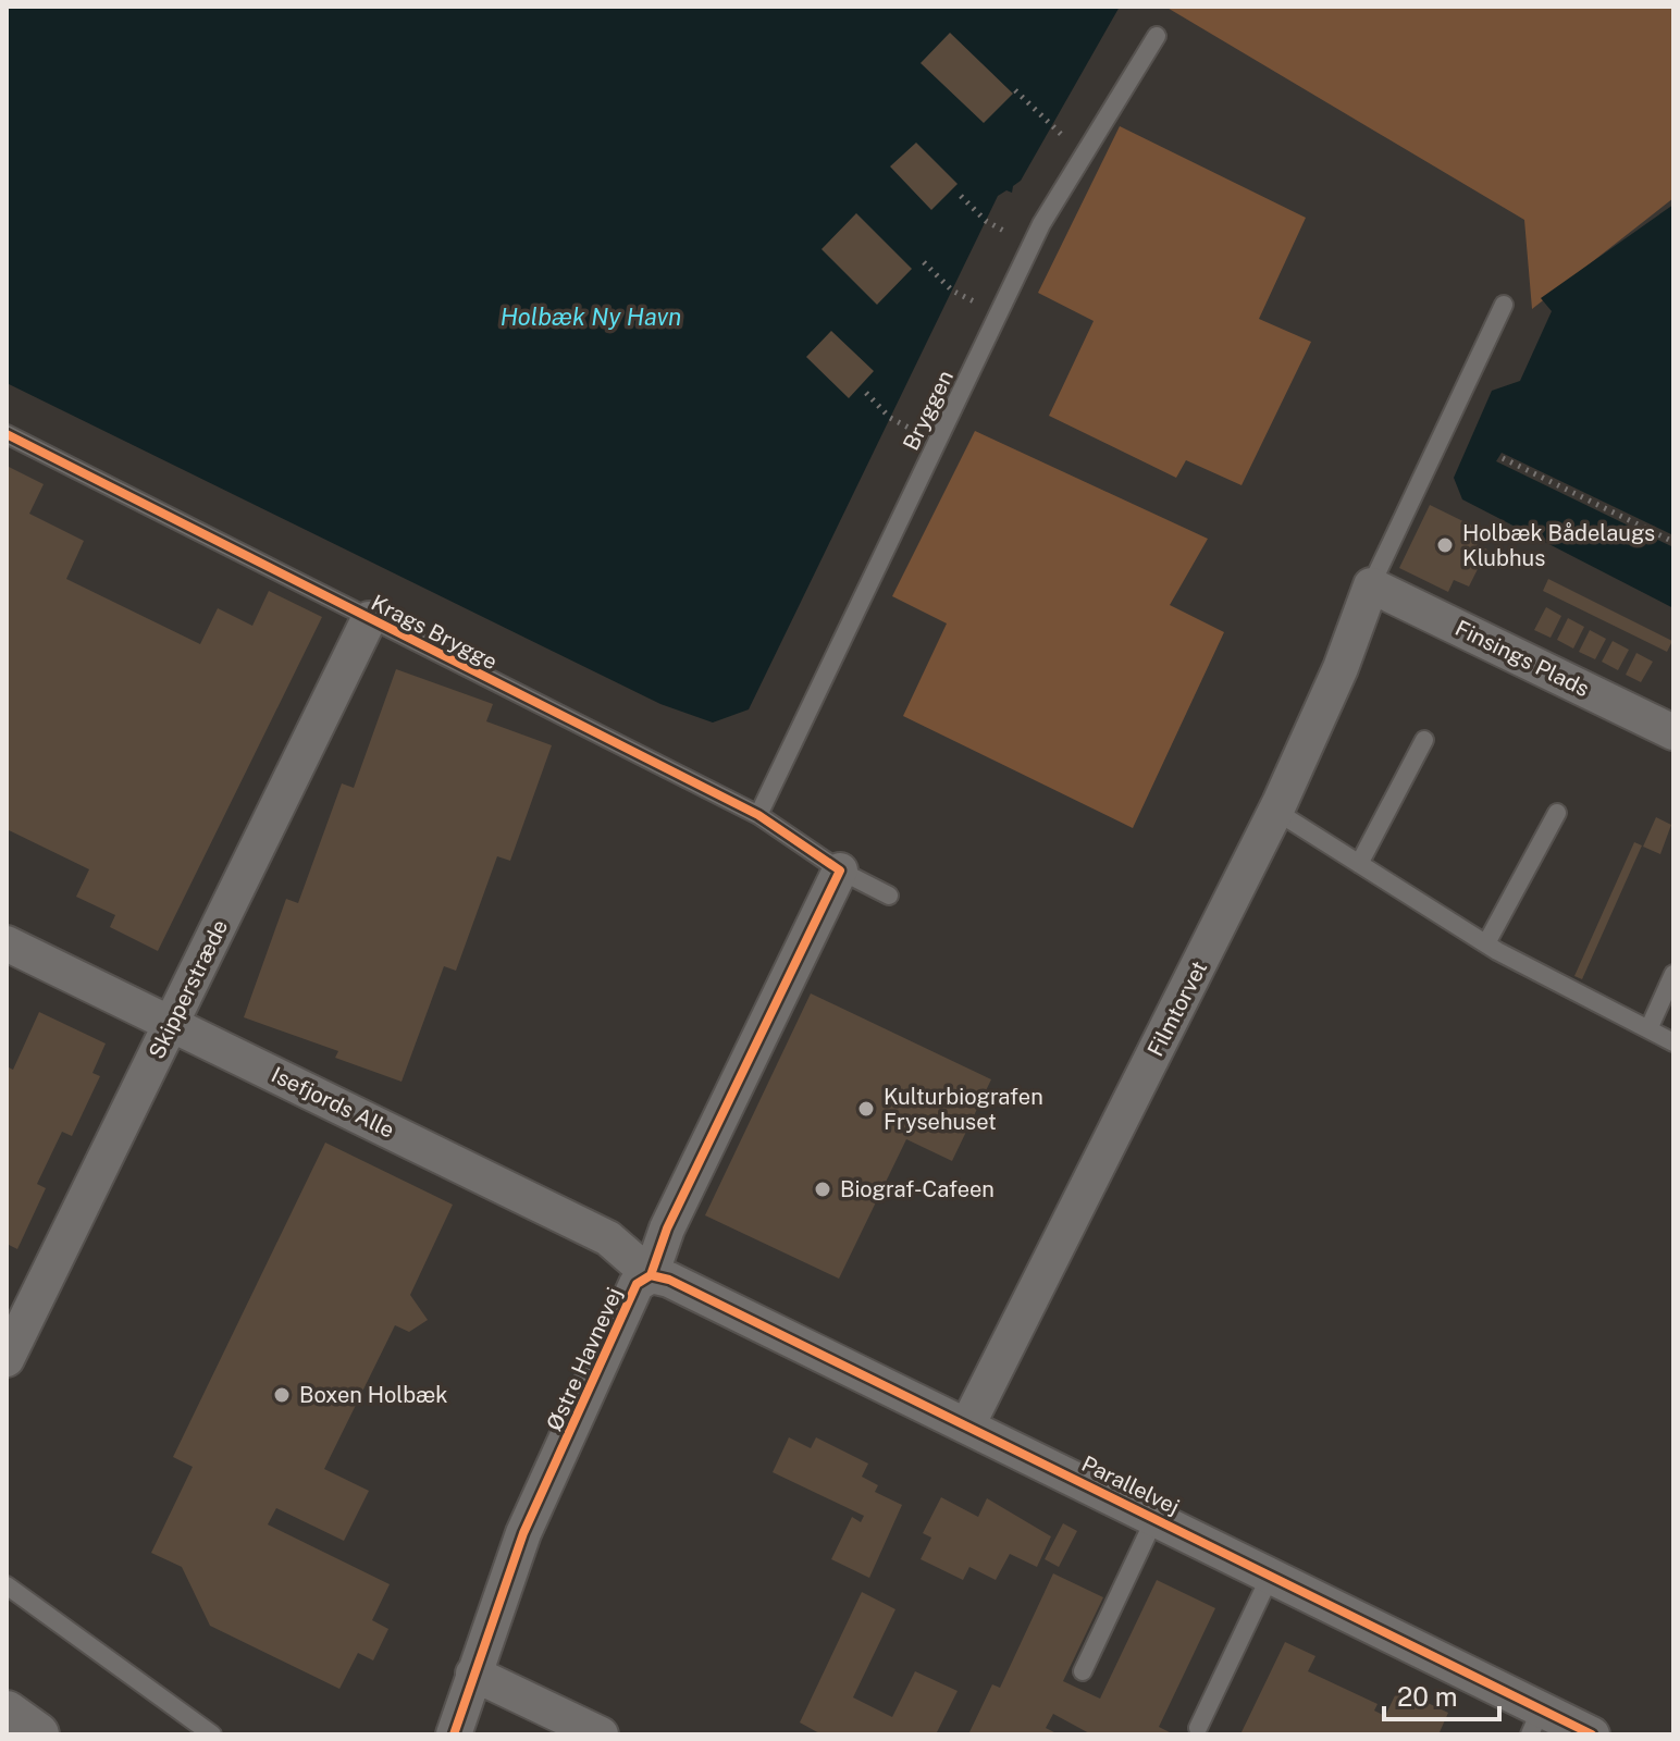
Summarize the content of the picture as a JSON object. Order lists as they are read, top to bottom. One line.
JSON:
{"streets":{"street":["Finsings Plads","Skipperstræde","Filmtorvet","Isefjords Alle","Østre Havnevej","Parallelvej"],"lane":["Bryggen","Krags Brygge"]},"crossings":[["Bryggen","Krags Brygge"],["Krags Brygge","Skipperstræde"],["Krags Brygge","Østre Havnevej"],["Finsings Plads","Filmtorvet"],["Skipperstræde","Isefjords Alle"],["Filmtorvet","Parallelvej"],["Isefjords Alle","Østre Havnevej"],["Isefjords Alle","Parallelvej"],["Østre Havnevej","Parallelvej"]],"water":["Holbæk Ny Havn"],"places":["Holbæk Bådelaugs Klubhus","Kulturbiografen Frysehuset","Biograf-Cafeen","Boxen Holbæk"],"scale_bar":"20 m"}
